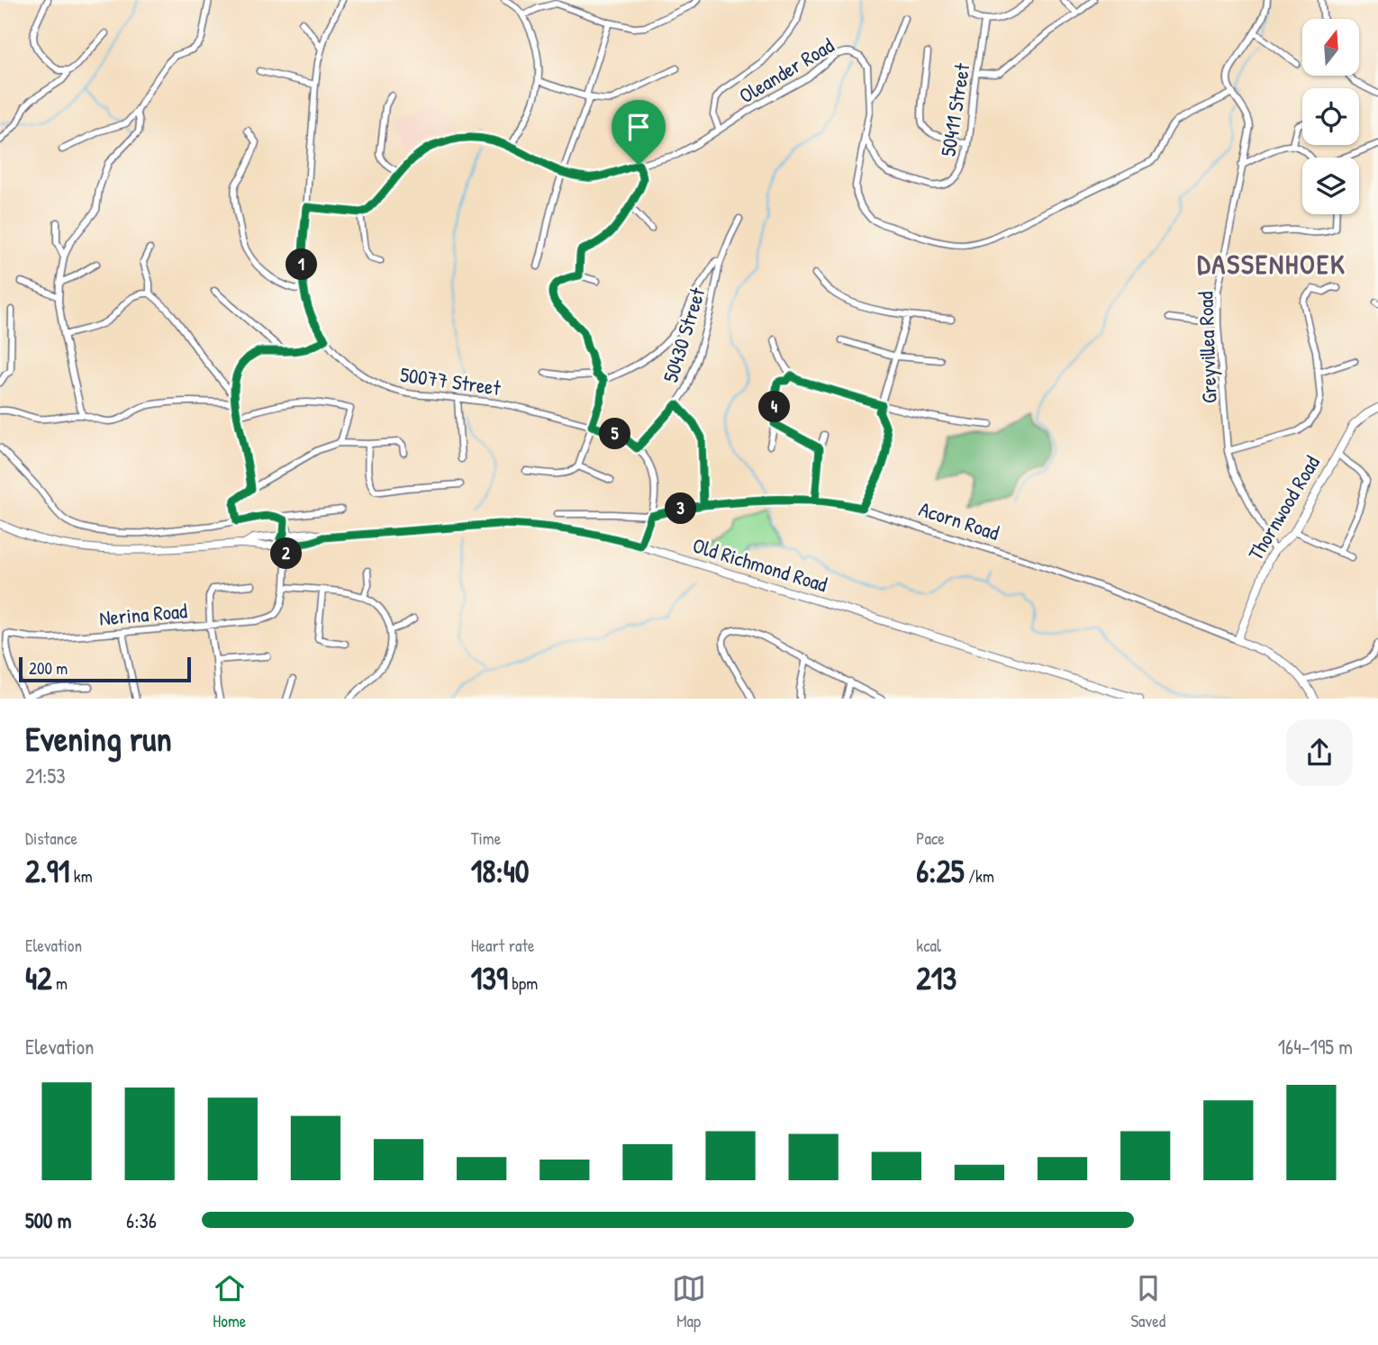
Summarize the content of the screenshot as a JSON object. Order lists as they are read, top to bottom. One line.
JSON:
{"streets":{"street":["Oleander Road","50411 Street","50430 Street","Greyvillea Road","50077 Street","Thornwood Road","Acorn Road","Old Richmond Road","Nerina Road"]},"crossings":[["Oleander Road","50411 Street"],["Oleander Road","Greyvillea Road"],["50430 Street","50077 Street"],["Greyvillea Road","Thornwood Road"],["50077 Street","Acorn Road"],["50077 Street","Old Richmond Road"],["Thornwood Road","Acorn Road"]],"districts":["DASSENHOEK"],"scale_bar":"200 m","north":"top","page":{"pins":["1","4","5","3","2"],"scale":"200 m","heading":["Evening run","21:53"],"stats":[["Distance","2.91 km"],["Time","18:40"],["Pace","6:25 /km"],["Elevation","42 m"],["Heart rate","139 bpm"],["kcal","213"]],"chart":["Elevation","164–195 m"],"list":[{"name":"500 m","note":"6:36"}],"tabs":["Home","Map","Saved"]}}
